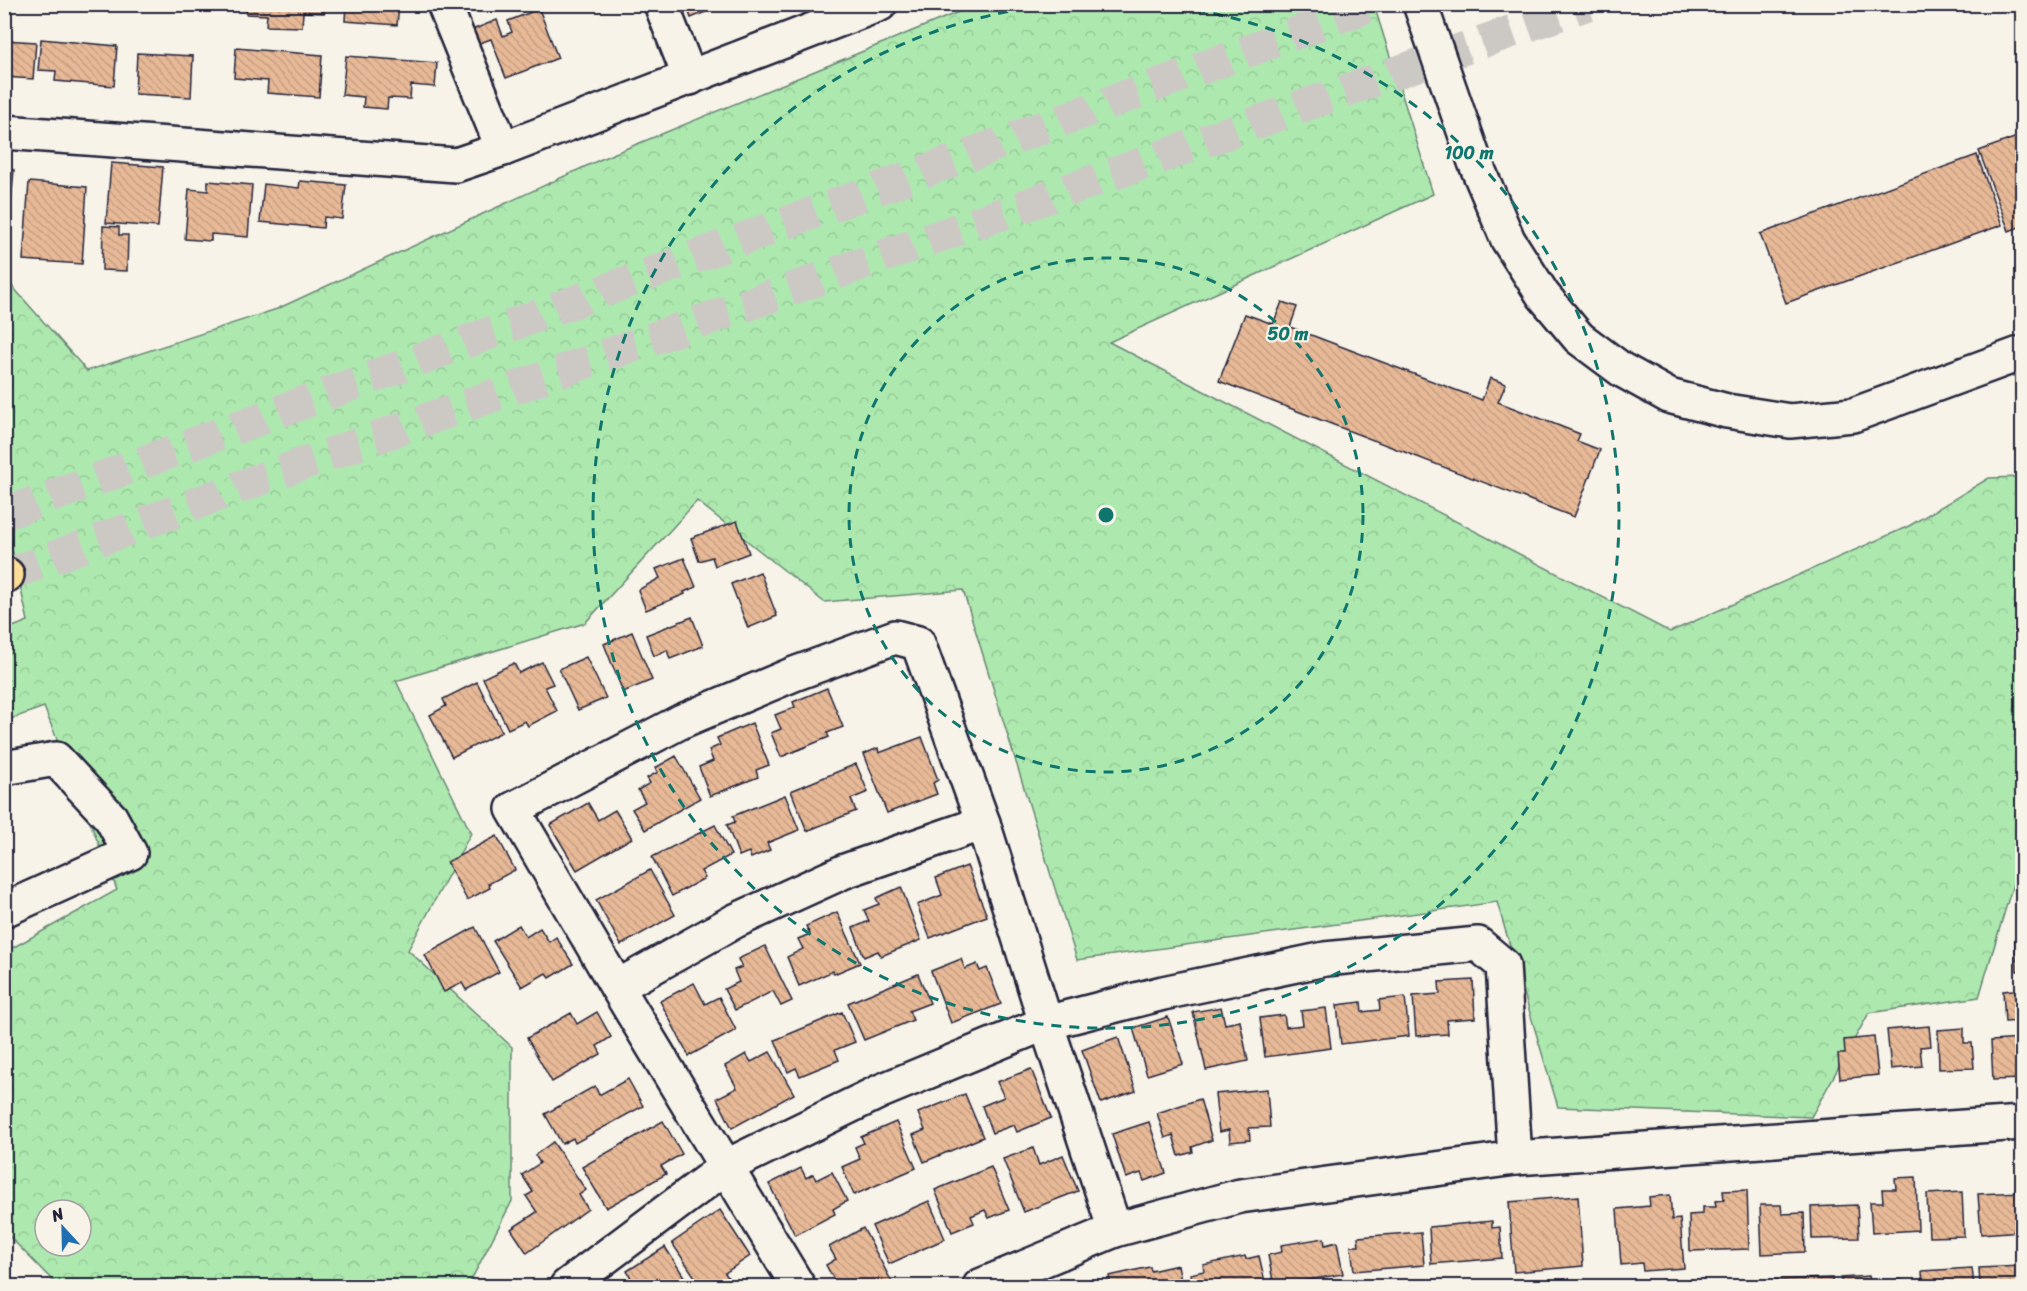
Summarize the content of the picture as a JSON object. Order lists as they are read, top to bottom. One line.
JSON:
{"north":"top","rings":["100 m","50 m"]}
